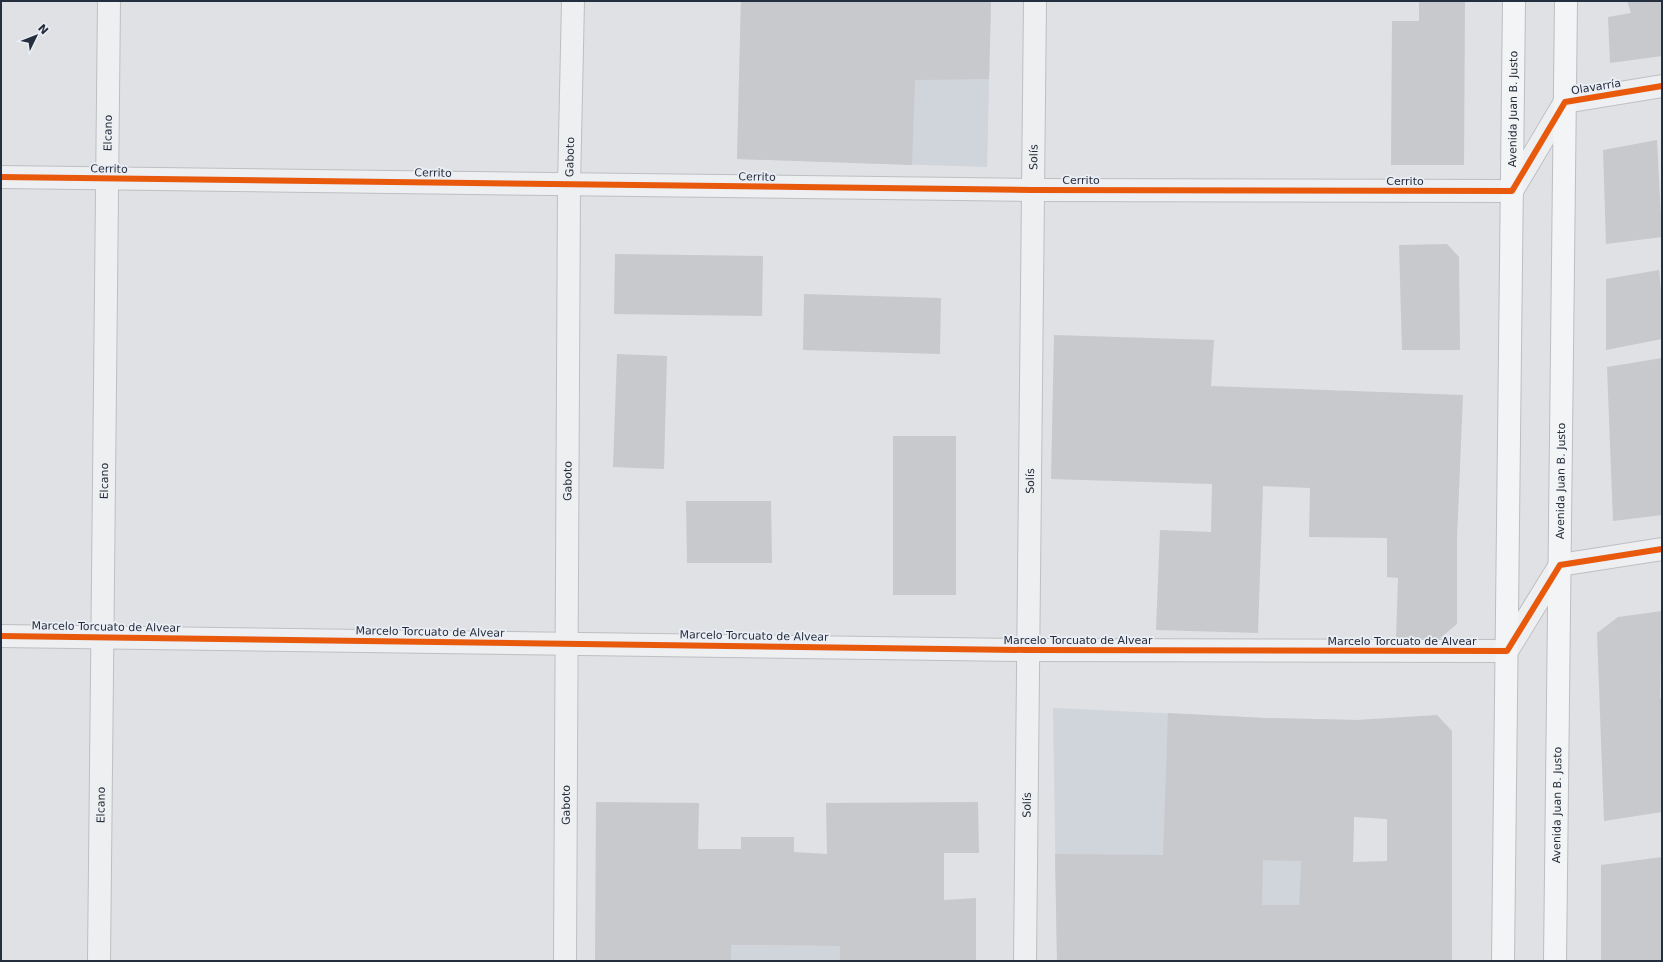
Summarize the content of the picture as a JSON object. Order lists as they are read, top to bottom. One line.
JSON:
{"streets":{"main road":["Avenida Juan B. Justo"],"street":["Olavarría","Elcano","Gaboto","Solís","Cerrito","Marcelo Torcuato de Alvear"]},"crossings":[["Olavarría","Avenida Juan B. Justo"],["Olavarría","Cerrito"],["Avenida Juan B. Justo","Cerrito"],["Avenida Juan B. Justo","Marcelo Torcuato de Alvear"],["Elcano","Cerrito"],["Elcano","Marcelo Torcuato de Alvear"],["Gaboto","Cerrito"],["Gaboto","Marcelo Torcuato de Alvear"],["Solís","Cerrito"],["Solís","Marcelo Torcuato de Alvear"]],"north":"top right"}
